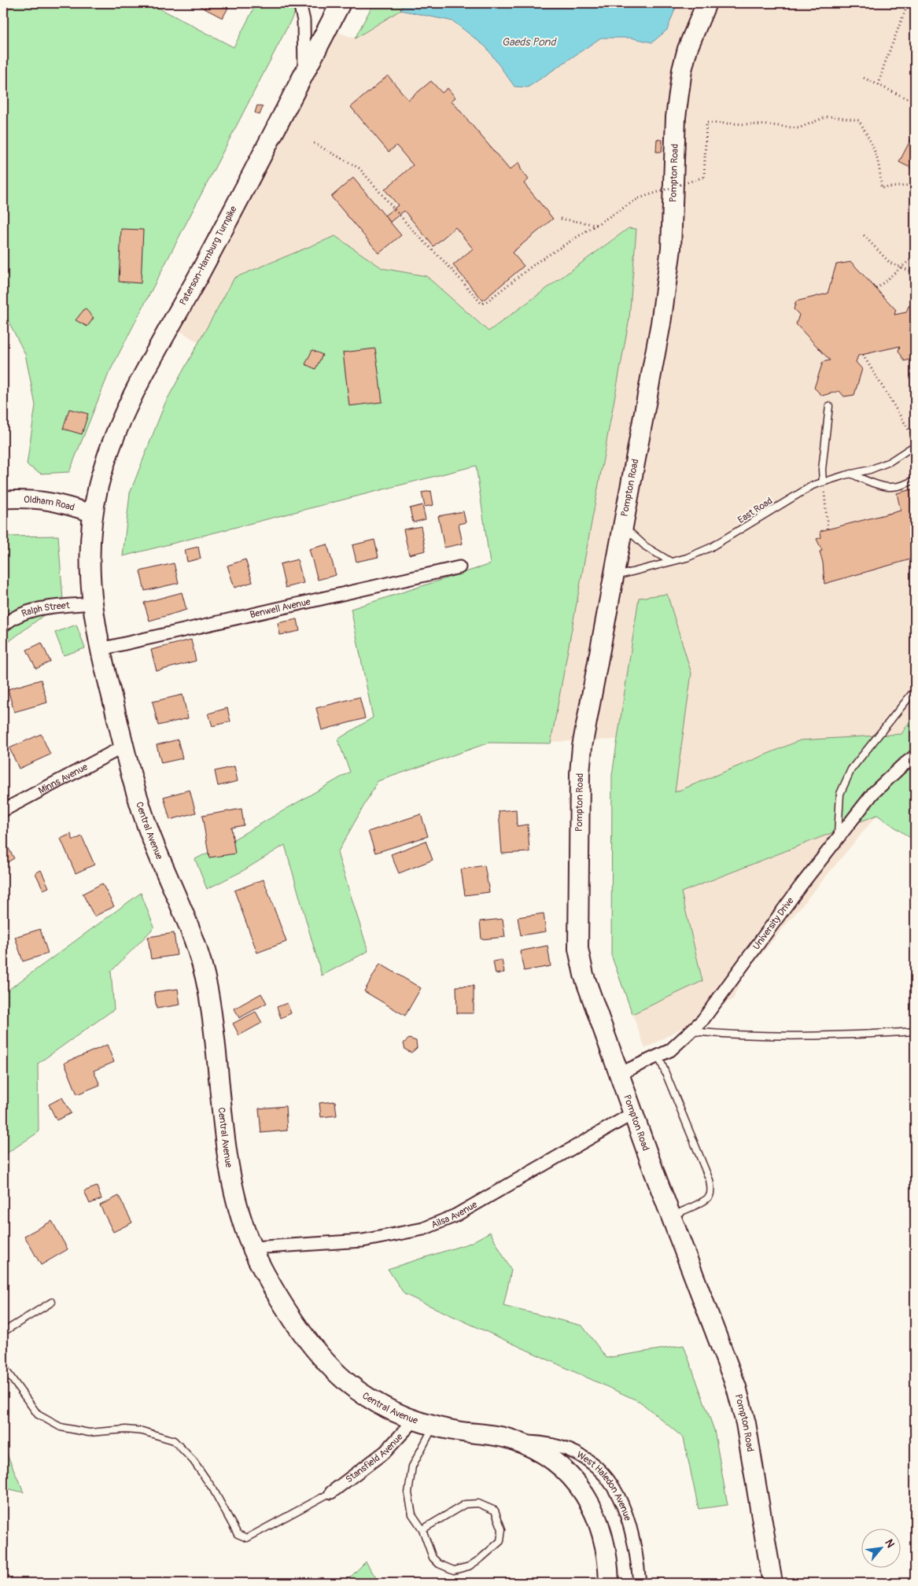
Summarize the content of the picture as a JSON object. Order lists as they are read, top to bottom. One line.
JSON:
{"streets":{"main road":["Pompton Road","Paterson-Hamburg Turnpike","Central Avenue"],"street":["Oldham Road","Benwell Avenue","Ralph Street","Minns Avenue","University Drive","Ailsa Avenue","Stansfield Avenue","West Haledon Avenue"],"lane":["East Road"]},"crossings":[["Pompton Road","East Road"],["Pompton Road","University Drive"],["Pompton Road","Ailsa Avenue"],["Paterson-Hamburg Turnpike","Oldham Road"],["Paterson-Hamburg Turnpike","Central Avenue"],["Oldham Road","Central Avenue"],["Benwell Avenue","Central Avenue"],["Ralph Street","Central Avenue"],["Minns Avenue","Central Avenue"],["Central Avenue","Ailsa Avenue"],["Central Avenue","Stansfield Avenue"],["Central Avenue","West Haledon Avenue"]],"water":["Gaeds Pond"],"north":"top right"}
